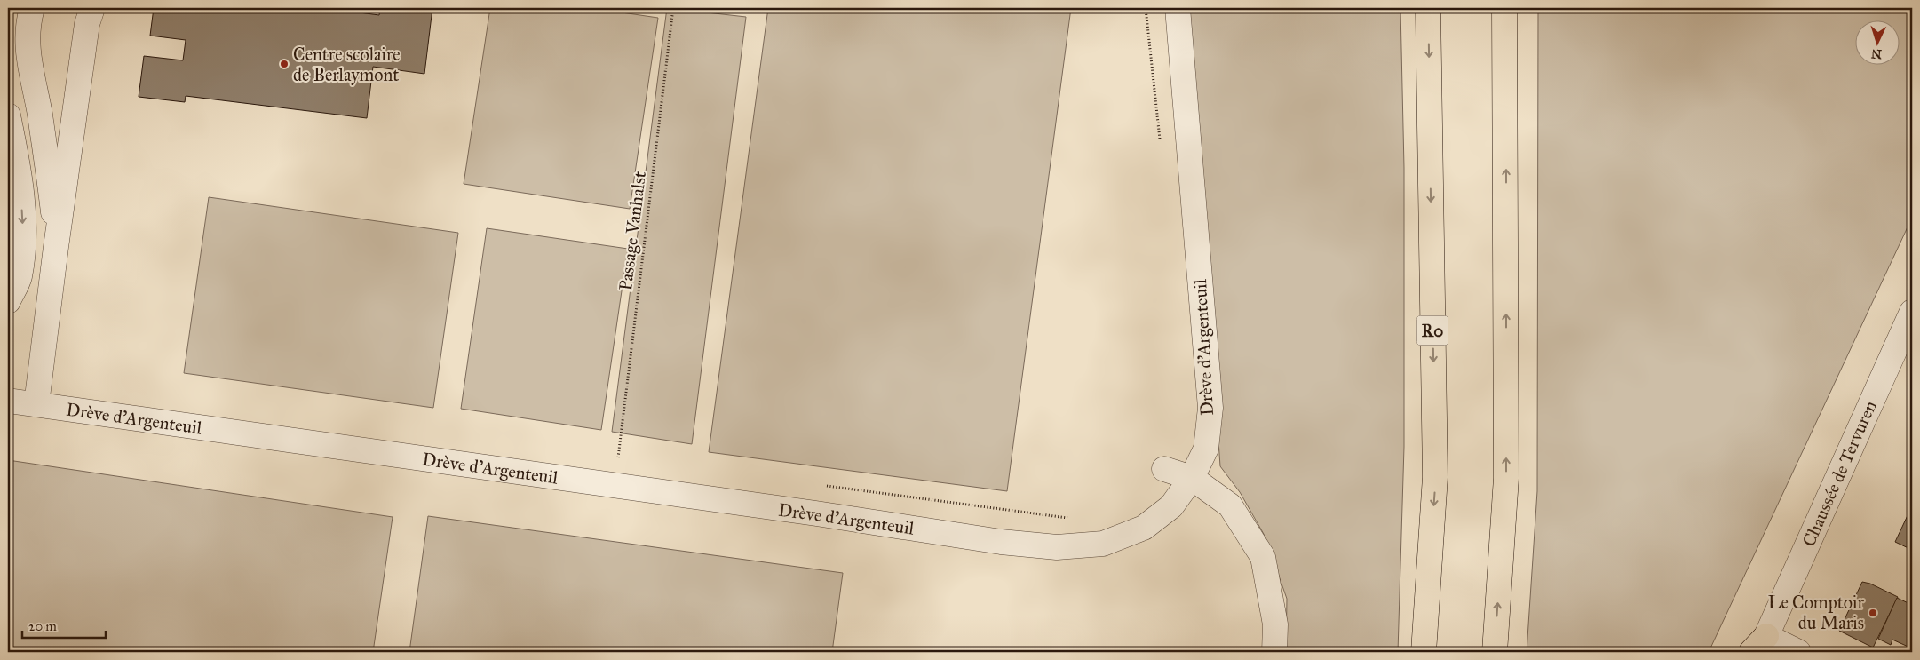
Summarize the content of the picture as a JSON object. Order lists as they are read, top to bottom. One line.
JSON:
{"streets":{"highway":["R0"],"street":["Drève d'Argenteuil","Chaussée de Tervuren"],"path":["Passage Vanhalst"]},"places":["Centre scolaire de Berlaymont","Le Comptoir du Maris"],"scale_bar":"20 m","north":"bottom"}
